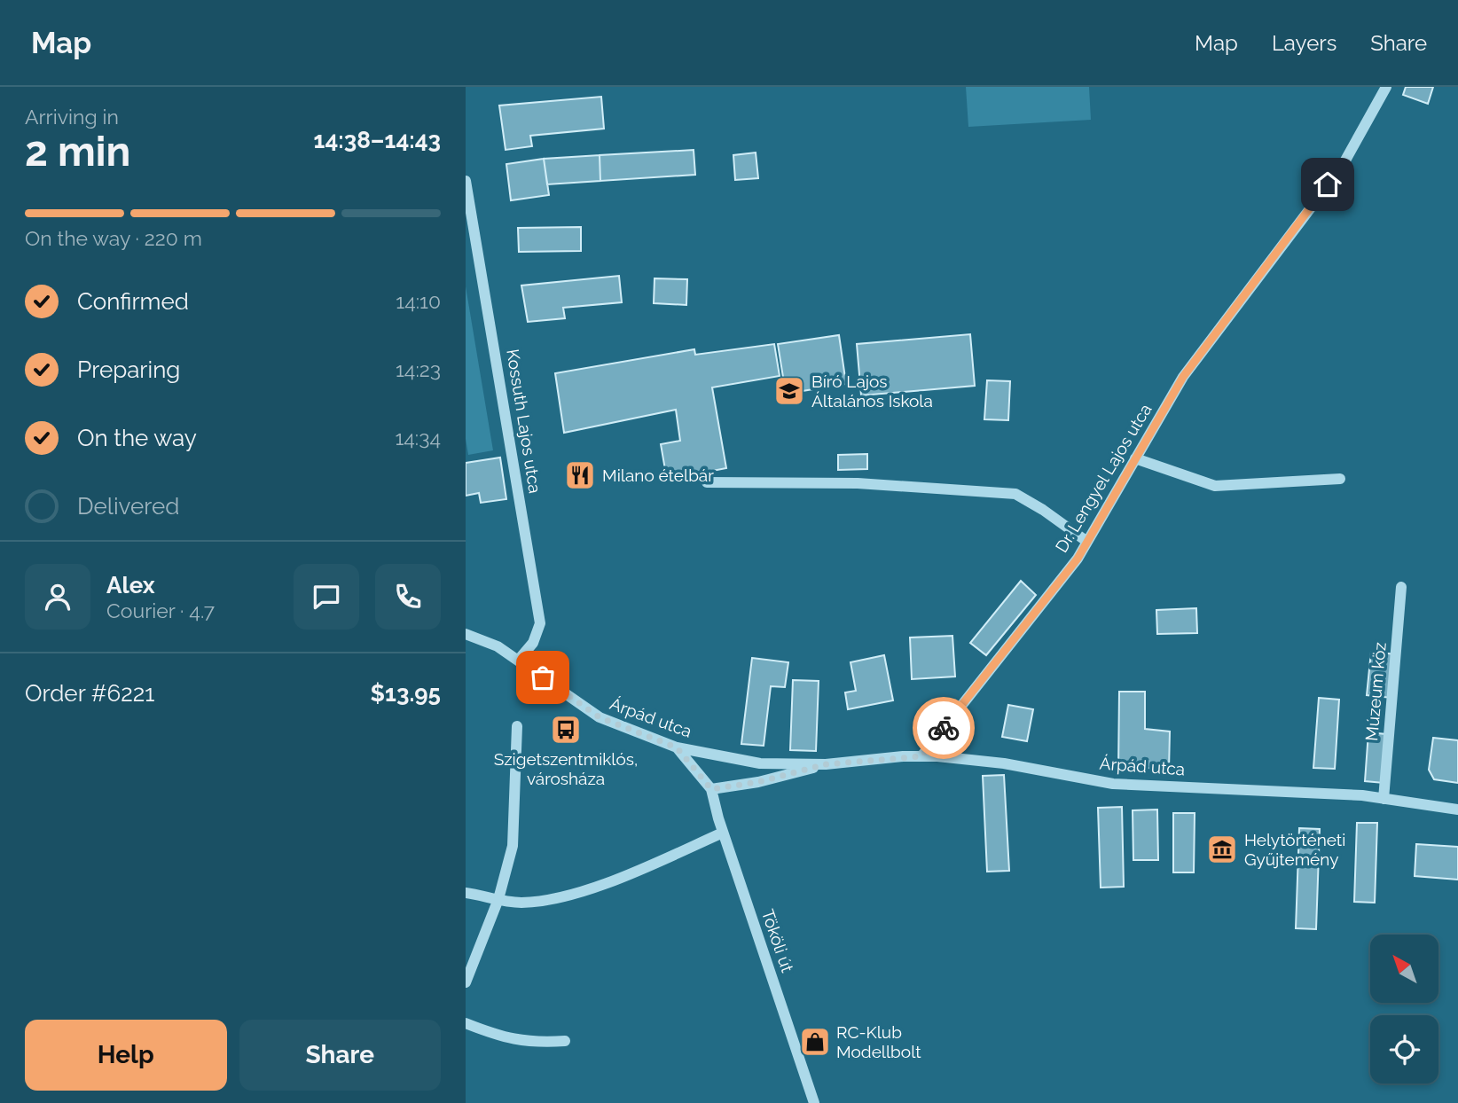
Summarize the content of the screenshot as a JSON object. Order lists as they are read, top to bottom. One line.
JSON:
{"streets":{"street":["Kossuth Lajos utca","Dr. Lengyel Lajos utca","Múzeum köz","Árpád utca","Tököli út"]},"crossings":[["Kossuth Lajos utca","Árpád utca"],["Dr. Lengyel Lajos utca","Árpád utca"],["Múzeum köz","Árpád utca"],["Árpád utca","Tököli út"]],"places":{"school or university":["Bíró Lajos Általános Iskola"],"restaurant":["Milano ételbár"],"bus stop":["Szigetszentmiklós, városháza"],"museum":["Helytörténeti Gyűjtemény"],"shop":["RC-Klub Modellbolt"]},"north":"top left","page":{"header":"Map","nav":["Map","Layers","Share"],"heading":["2 min","Arriving in","14:38–14:43"],"panel":["Alex","Courier · 4.7","Order #6221","$13.95"],"bar":"On the way · 220 m","list":[["Confirmed","14:10"],["Preparing","14:23"],["On the way","14:34"],"Delivered"],"buttons":["Help","Share"]}}
